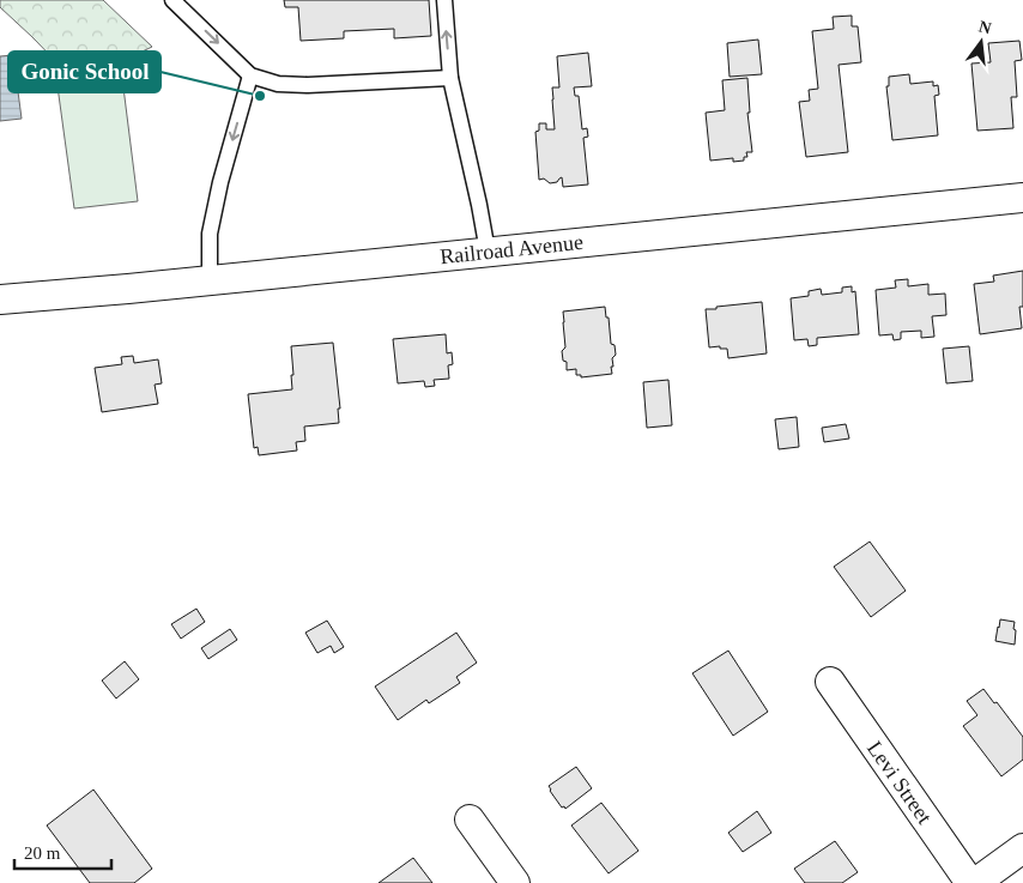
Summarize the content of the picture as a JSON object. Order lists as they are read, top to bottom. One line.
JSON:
{"streets":{"street":["Railroad Avenue","Levi Street"]},"places":["Gonic School"],"scale_bar":"20 m","north":"top"}
